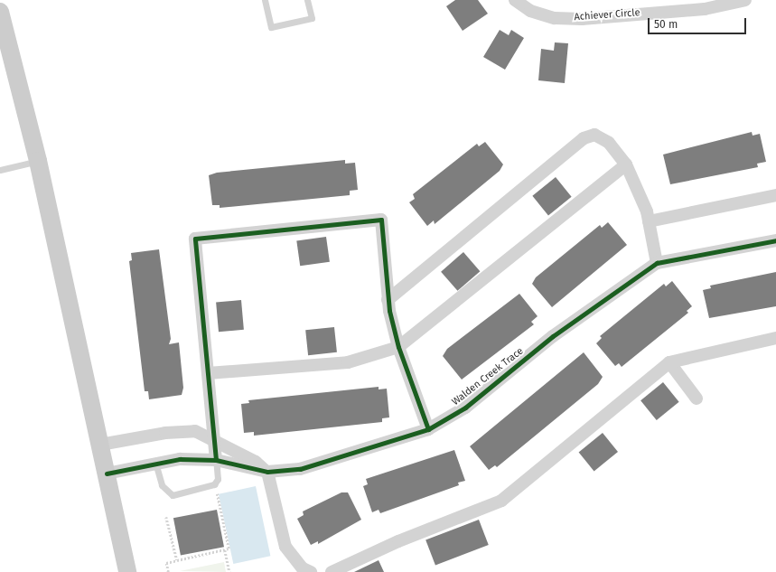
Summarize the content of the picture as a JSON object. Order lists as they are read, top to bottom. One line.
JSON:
{"streets":{"street":["Achiever Circle","Walden Creek Trace"]},"scale_bar":"50 m"}
